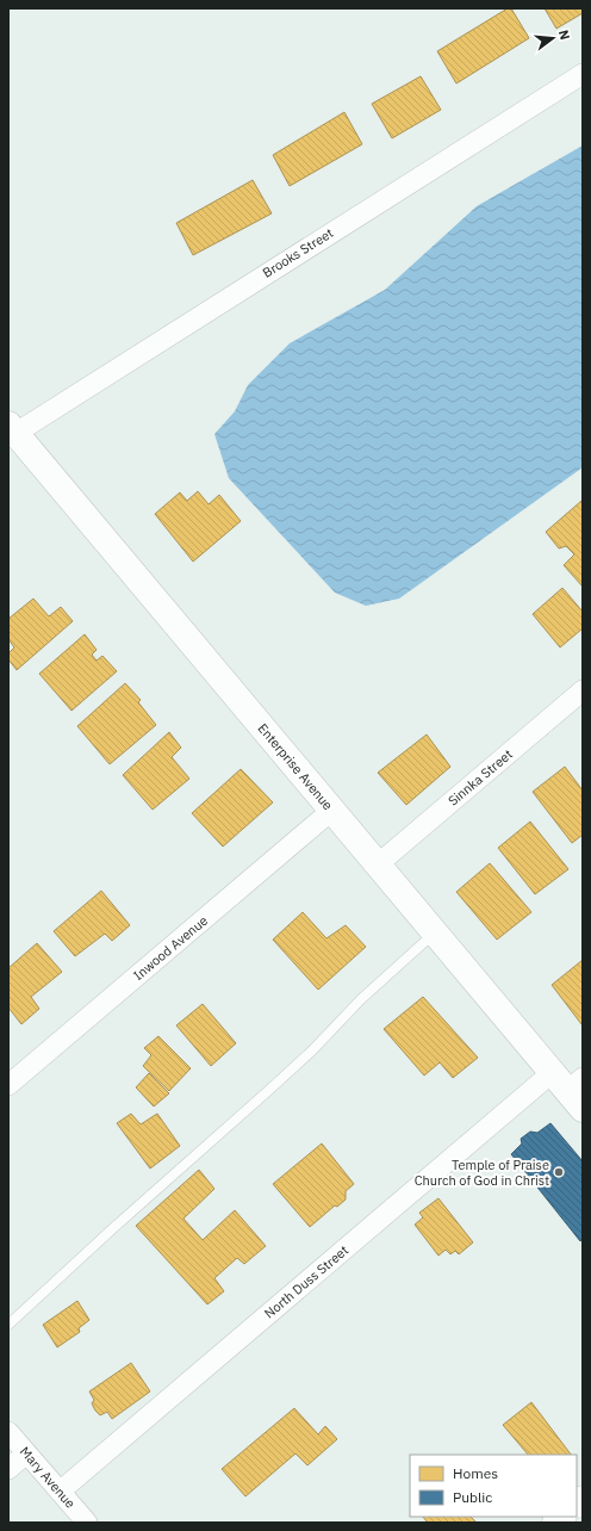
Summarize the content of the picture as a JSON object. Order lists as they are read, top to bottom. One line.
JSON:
{"streets":{"street":["Brooks Street","Enterprise Avenue","Sinnka Street","Inwood Avenue","North Duss Street","Mary Avenue"]},"crossings":[["Brooks Street","Enterprise Avenue"],["Enterprise Avenue","Sinnka Street"],["Enterprise Avenue","Inwood Avenue"],["Enterprise Avenue","North Duss Street"],["North Duss Street","Mary Avenue"]],"places":["Temple of Praise Church of God in Christ"],"legend":["Homes","Public"],"north":"right"}
